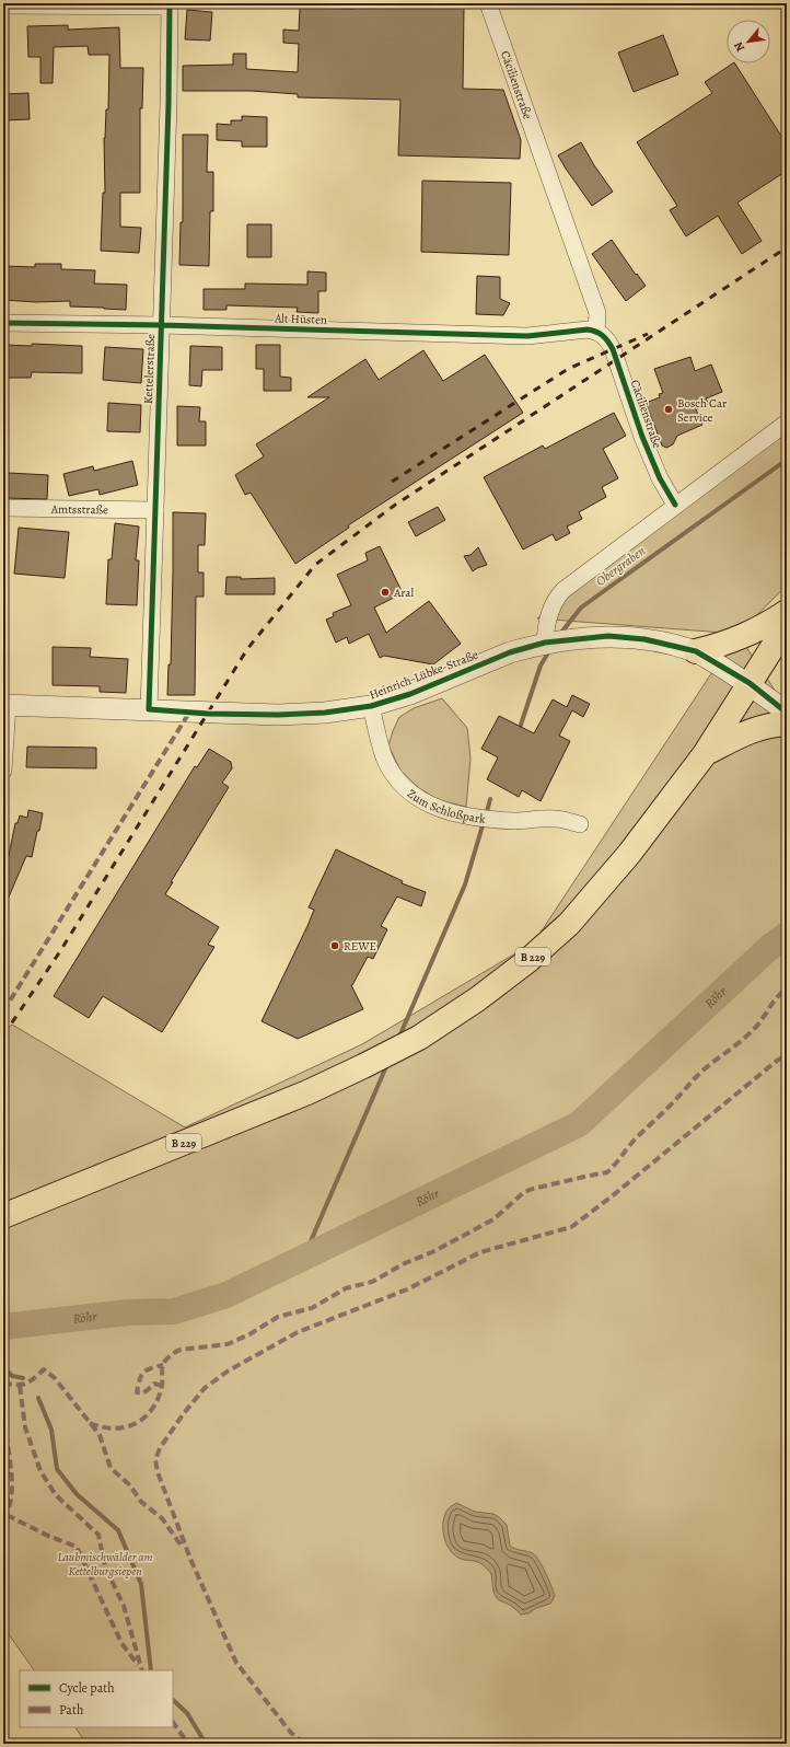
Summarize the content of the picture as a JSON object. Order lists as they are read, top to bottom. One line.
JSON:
{"streets":{"main road":["B 229"],"street":["Cäcilienstraße","Alt Hüsten","Kettelerstraße","Amtsstraße","Heinrich-Lübke-Straße","Zum Schloßpark"]},"crossings":[["Cäcilienstraße","Alt Hüsten"],["Alt Hüsten","Kettelerstraße"],["Kettelerstraße","Amtsstraße"],["Kettelerstraße","Heinrich-Lübke-Straße"],["Heinrich-Lübke-Straße","Zum Schloßpark"],["Heinrich-Lübke-Straße","B 229"]],"water":["Obergraben","Röhr"],"parks":["Laubmischwälder am Kettelburgsiepen"],"places":["Bosch Car Service","Aral","REWE"],"legend":["Cycle path","Path"],"north":"bottom left"}
